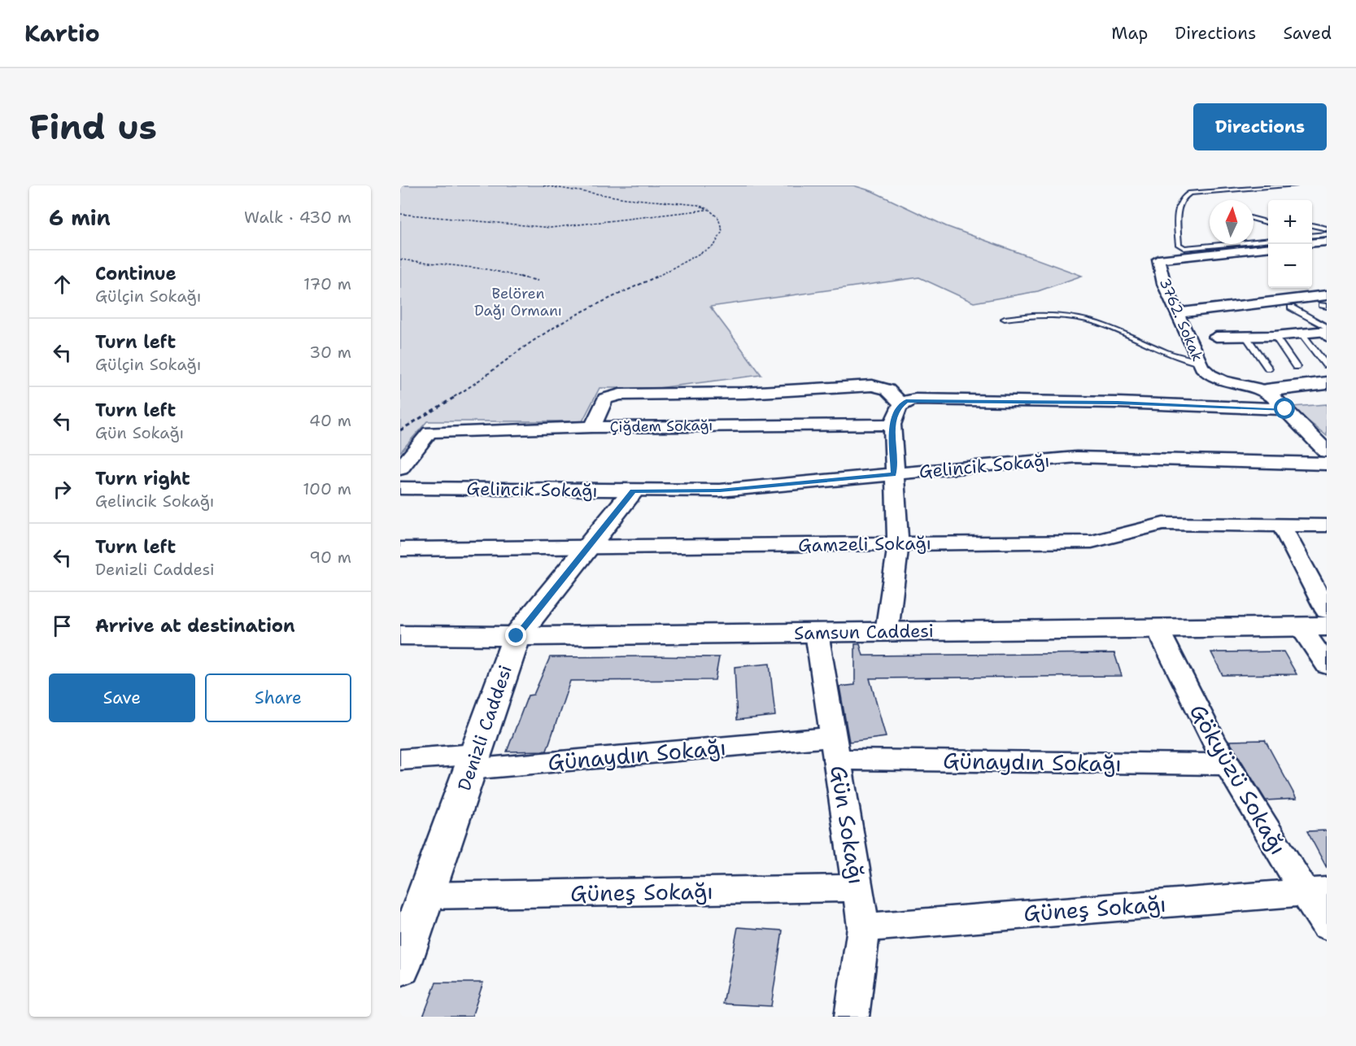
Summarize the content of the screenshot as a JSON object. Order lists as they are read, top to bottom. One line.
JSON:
{"streets":{"street":["3762. Sokak","Çiğdem Sokağı","Gelincik Sokağı","Gamzeli Sokağı","Samsun Caddesi","Denizli Caddesi","Günaydın Sokağı","Gökyüzü Sokağı","Gün Sokağı","Güneş Sokağı"]},"crossings":[["Gelincik Sokağı","Denizli Caddesi"],["Gamzeli Sokağı","Denizli Caddesi"],["Samsun Caddesi","Denizli Caddesi"],["Samsun Caddesi","Gökyüzü Sokağı"],["Samsun Caddesi","Gün Sokağı"],["Denizli Caddesi","Günaydın Sokağı"],["Denizli Caddesi","Güneş Sokağı"],["Günaydın Sokağı","Gökyüzü Sokağı"],["Günaydın Sokağı","Gün Sokağı"],["Gökyüzü Sokağı","Güneş Sokağı"],["Gün Sokağı","Güneş Sokağı"]],"parks":["Belören Dağı Ormanı"],"north":"top","page":{"header":"Kartio","nav":["Map","Directions","Saved"],"buttons":["Directions",["Save","Share"]],"title":"Find us","heading":["6 min","Walk · 430 m"],"map_buttons":["+","−"],"list":[["Continue","Gülçin Sokağı","170 m"],["Turn left","Gülçin Sokağı","30 m"],["Turn left","Gün Sokağı","40 m"],["Turn right","Gelincik Sokağı","100 m"],["Turn left","Denizli Caddesi","90 m"],"Arrive at destination"]}}
